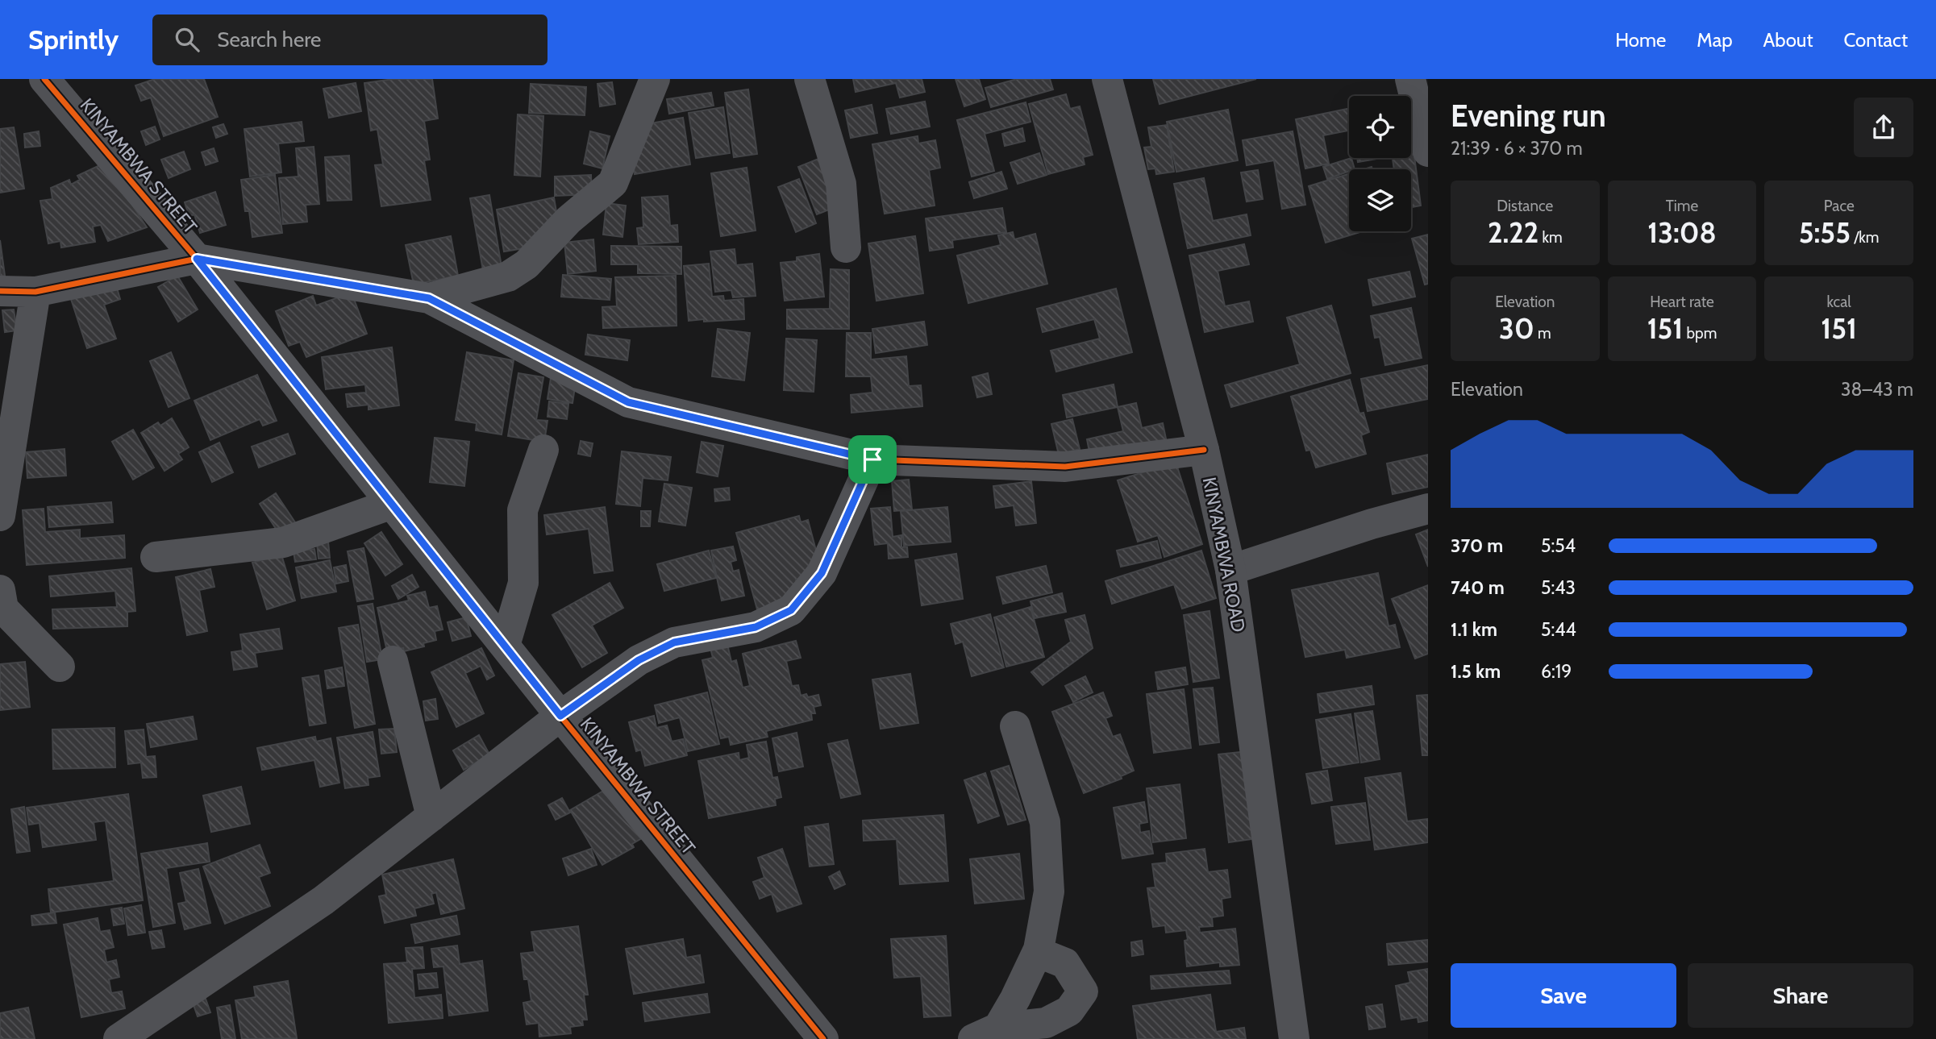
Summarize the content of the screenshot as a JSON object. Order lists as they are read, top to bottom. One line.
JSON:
{"streets":{"street":["KINYAMBWA STREET","KINYAMBWA ROAD"]},"page":{"header":"Sprintly","search":"Search here","nav":["Home","Map","About","Contact"],"heading":["Evening run","21:39 · 6 × 370 m"],"stats":[["Distance","2.22 km"],["Time","13:08"],["Pace","5:55 /km"],["Elevation","30 m"],["Heart rate","151 bpm"],["kcal","151"]],"chart":["Elevation","38–43 m"],"list":[{"name":"370 m","note":"5:54"},{"name":"740 m","note":"5:43"},{"name":"1.1 km","note":"5:44"},{"name":"1.5 km","note":"6:19"}],"buttons":["Save","Share"]}}
